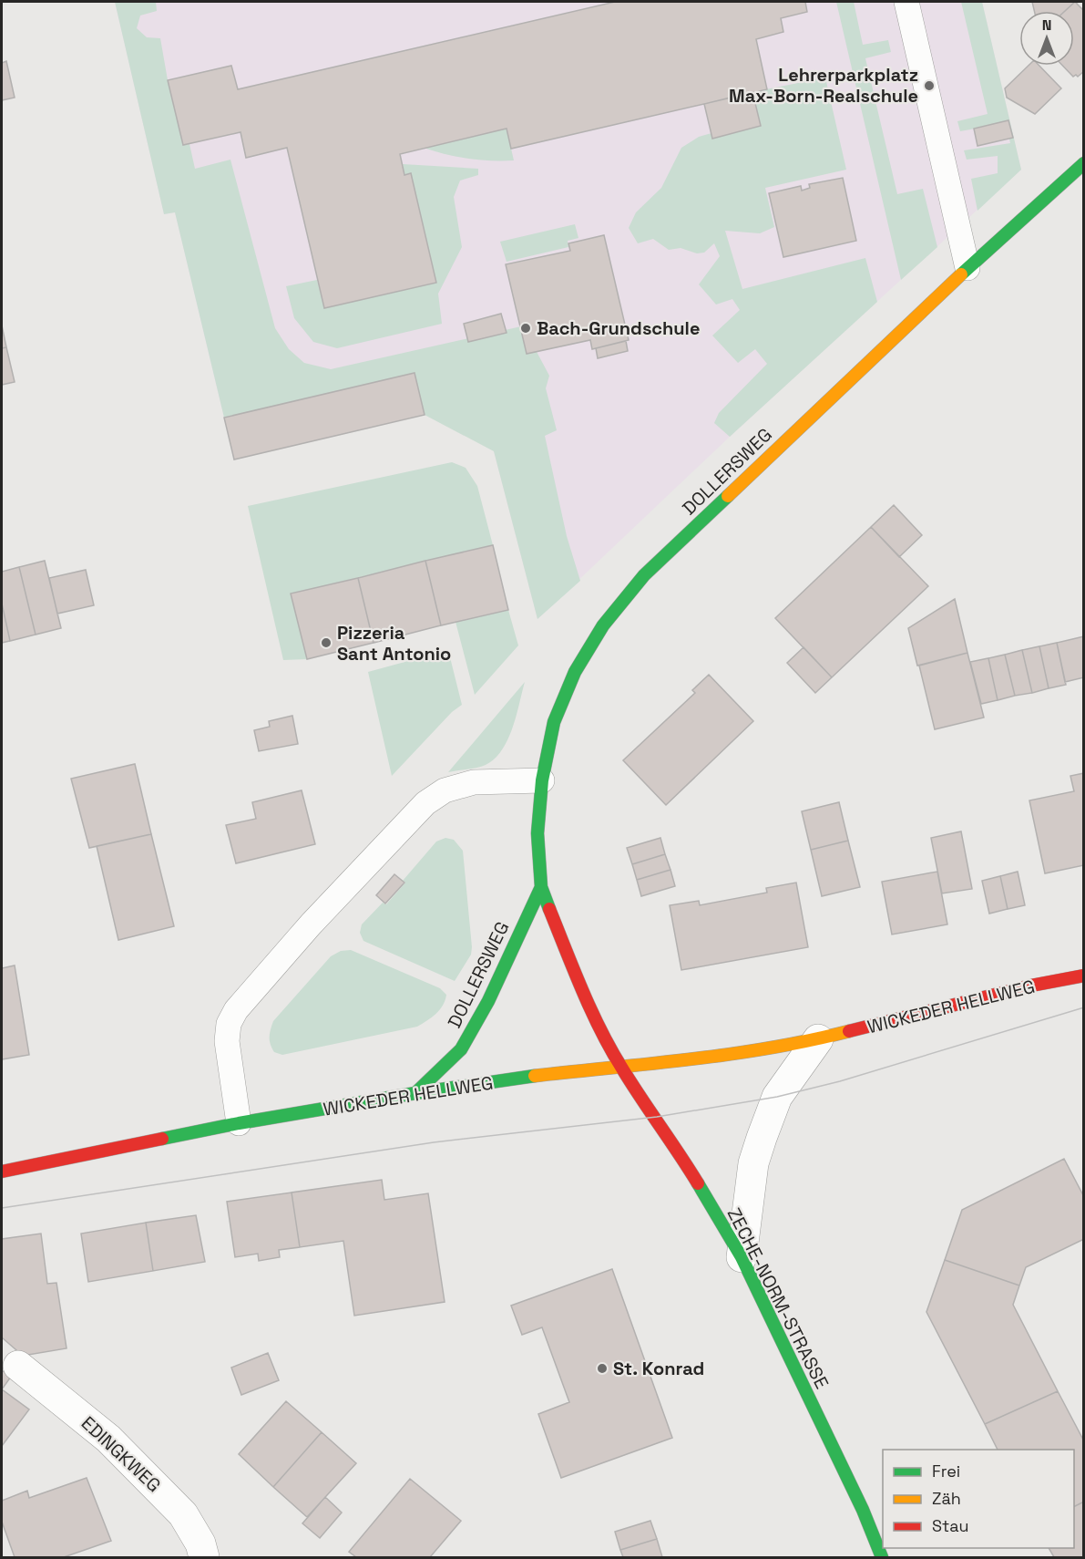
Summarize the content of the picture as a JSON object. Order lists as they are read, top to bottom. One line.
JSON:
{"streets":{"main road":["DOLLERSWEG","WICKEDER HELLWEG","ZECHE-NORM-STRASSE"],"street":["EDINGKWEG"]},"crossings":[["DOLLERSWEG","WICKEDER HELLWEG"],["DOLLERSWEG","ZECHE-NORM-STRASSE"],["WICKEDER HELLWEG","ZECHE-NORM-STRASSE"]],"places":["Lehrerparkplatz Max-Born-Realschule","Bach-Grundschule","Pizzeria Sant Antonio","St. Konrad"],"legend":["Frei","Zäh","Stau"],"north":"top"}
